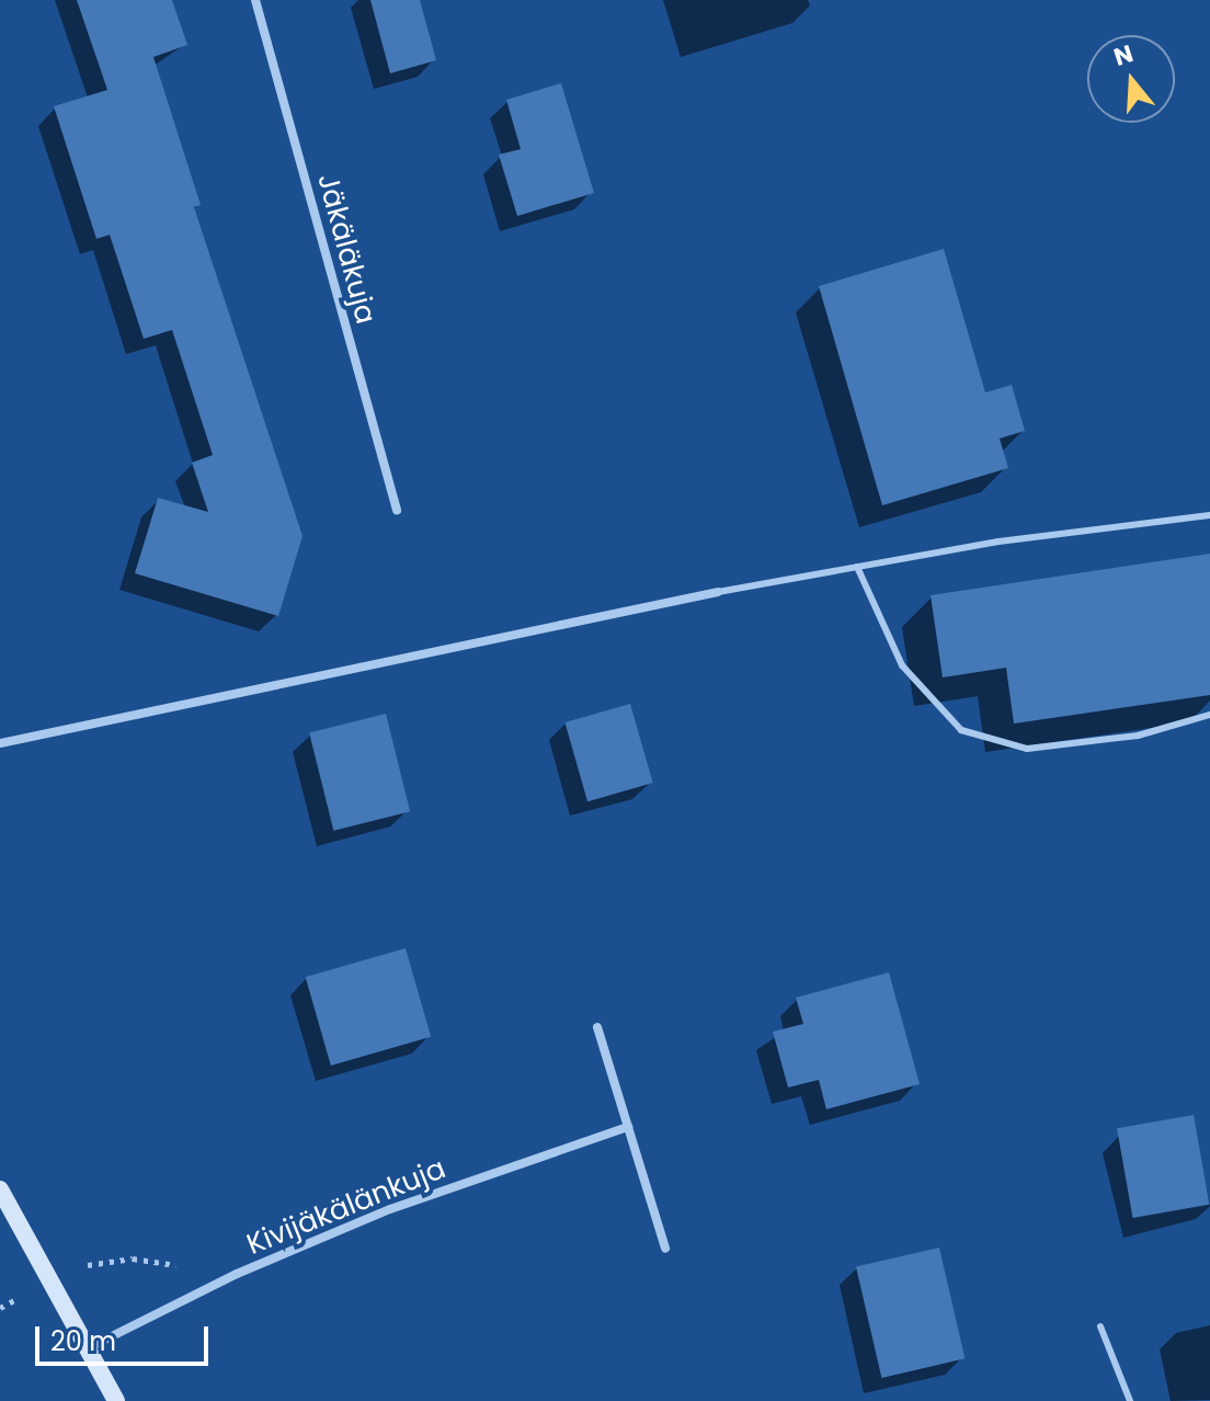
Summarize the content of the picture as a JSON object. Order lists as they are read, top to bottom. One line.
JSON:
{"streets":{"street":["Jäkäläkuja","Kivijäkälänkuja"]},"scale_bar":"20 m","north":"top"}
